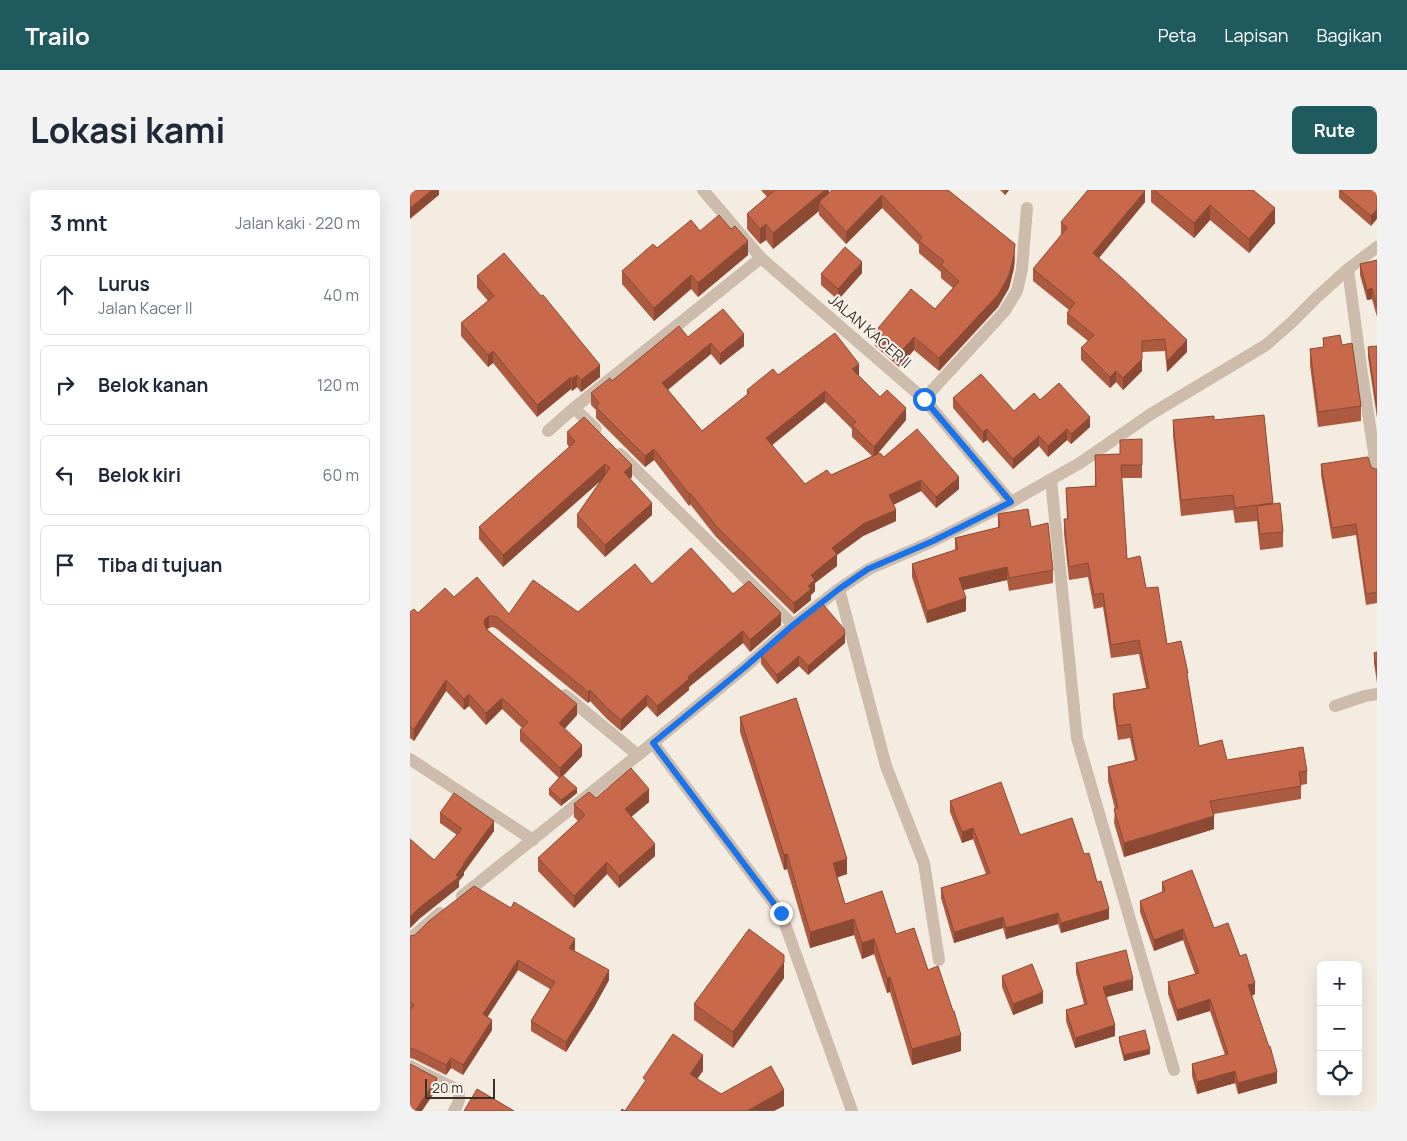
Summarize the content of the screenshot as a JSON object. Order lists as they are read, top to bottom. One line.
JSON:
{"streets":{"street":["JALAN KACER II"]},"scale_bar":"20 m","page":{"header":"Trailo","nav":["Peta","Lapisan","Bagikan"],"title":"Lokasi kami","buttons":"Rute","heading":["3 mnt","Jalan kaki · 220 m"],"list":[["Lurus","Jalan Kacer II","40 m"],["Belok kanan","120 m"],["Belok kiri","60 m"],"Tiba di tujuan"],"map_buttons":["+","−"],"scale":"20 m"}}
